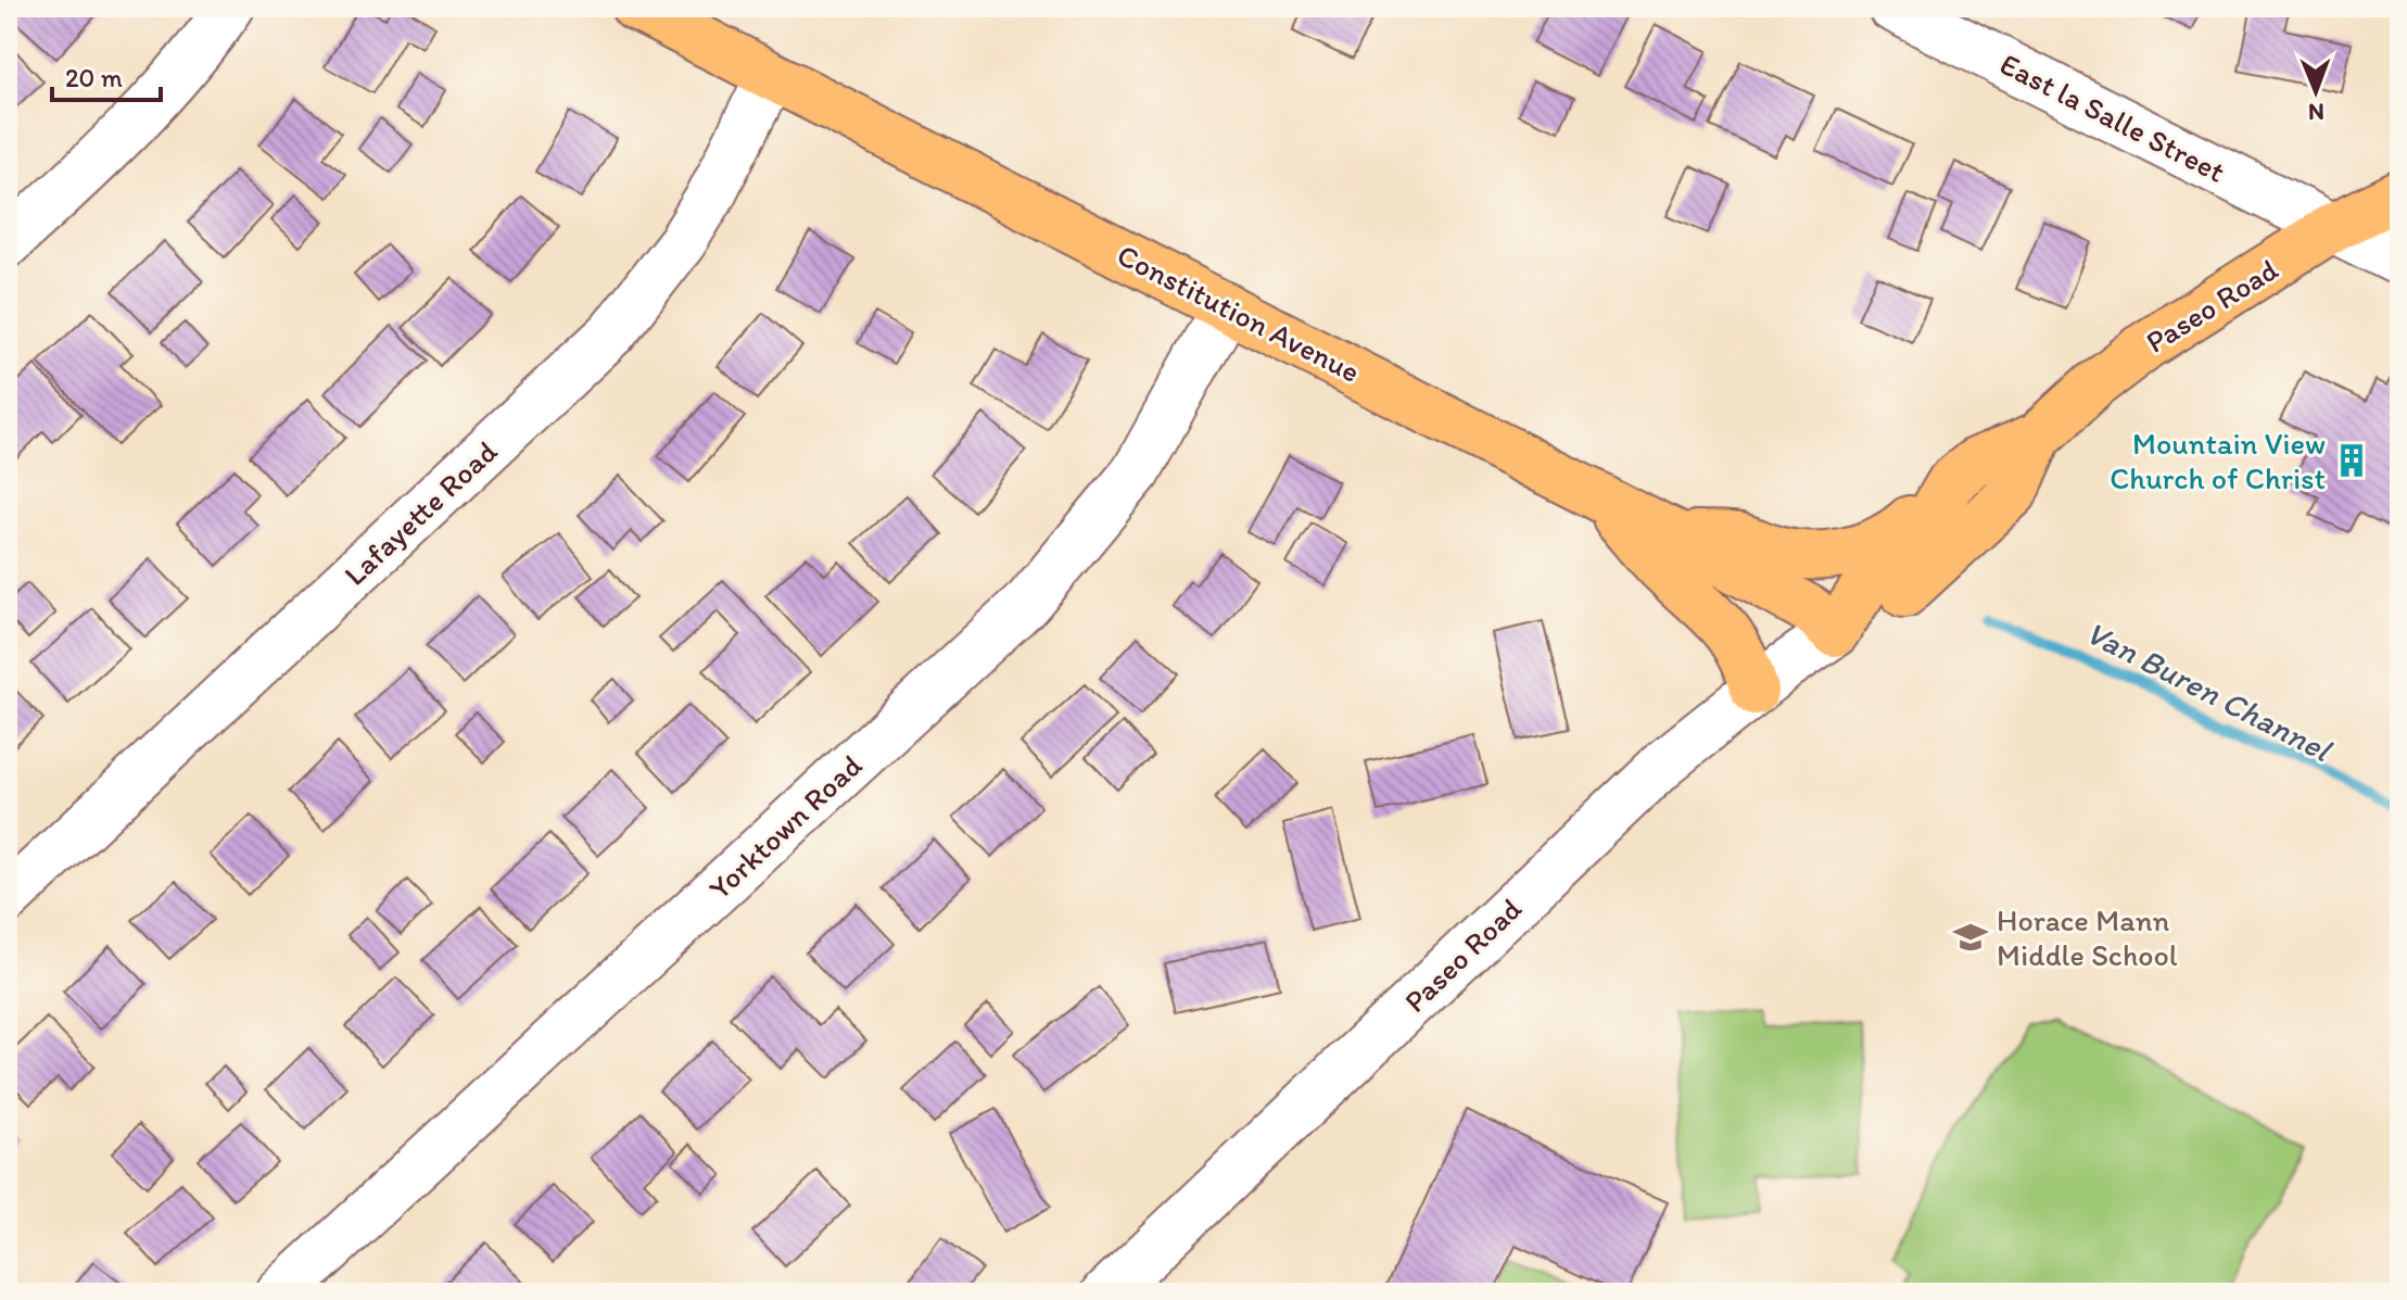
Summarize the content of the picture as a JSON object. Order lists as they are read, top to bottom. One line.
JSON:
{"streets":{"main road":["Paseo Road","Constitution Avenue"],"street":["East la Salle Street","Lafayette Road","Yorktown Road"]},"crossings":[["East la Salle Street","Paseo Road"],["Paseo Road","Constitution Avenue"],["Constitution Avenue","Lafayette Road"],["Constitution Avenue","Yorktown Road"]],"water":["Van Buren Channel"],"places":{"building":["Mountain View Church of Christ"],"school or university":["Horace Mann Middle School"]},"scale_bar":"20 m","north":"bottom"}
